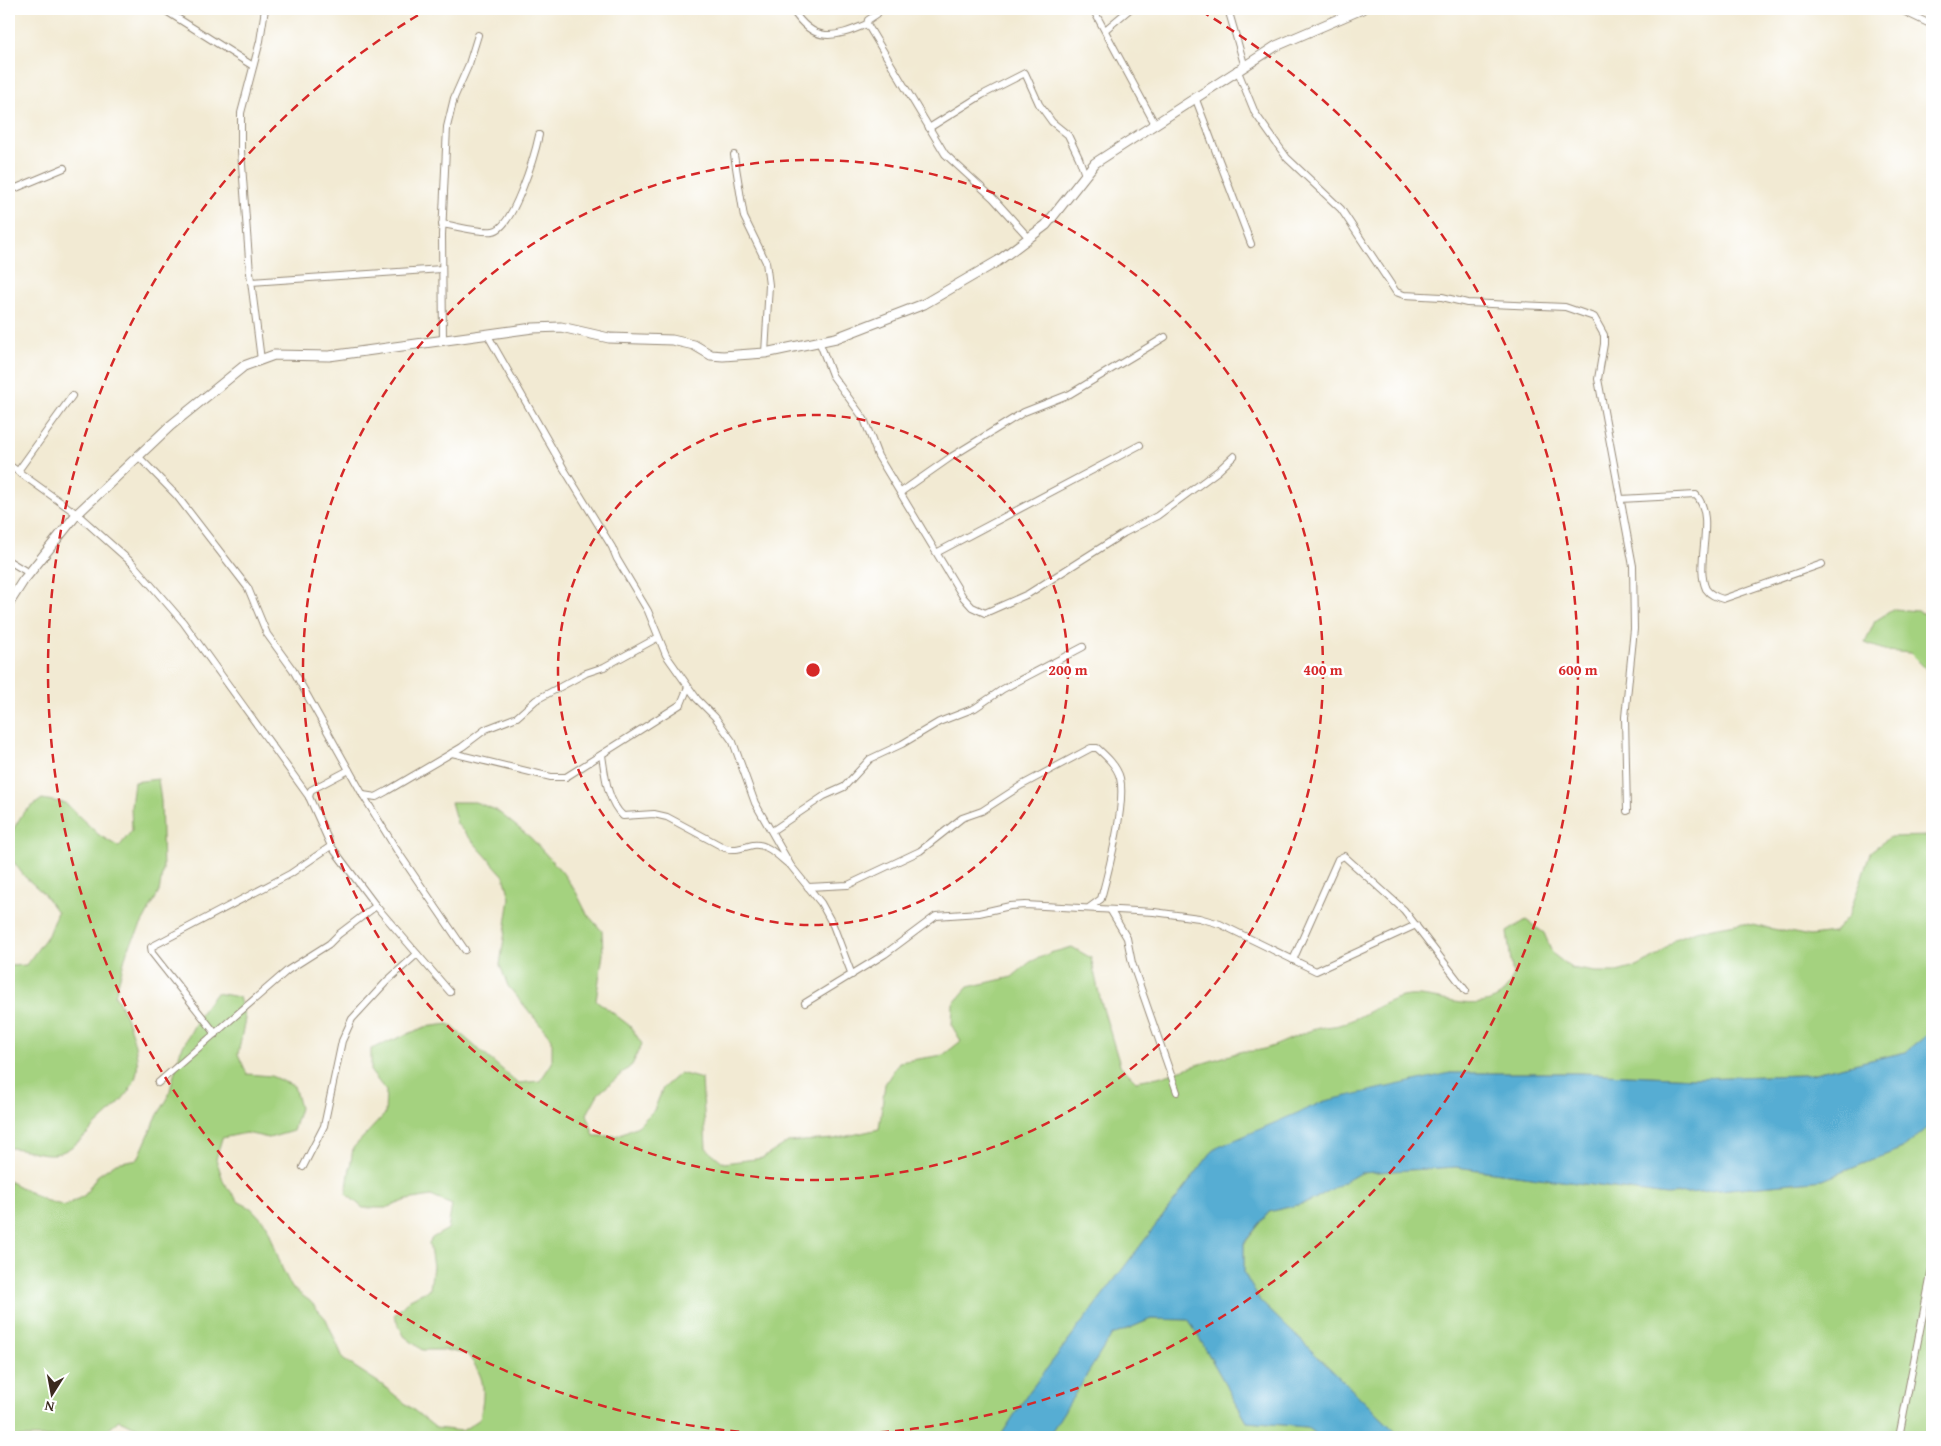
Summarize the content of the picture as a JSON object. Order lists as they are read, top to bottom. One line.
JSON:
{"north":"bottom","rings":["200 m","400 m","600 m"]}
